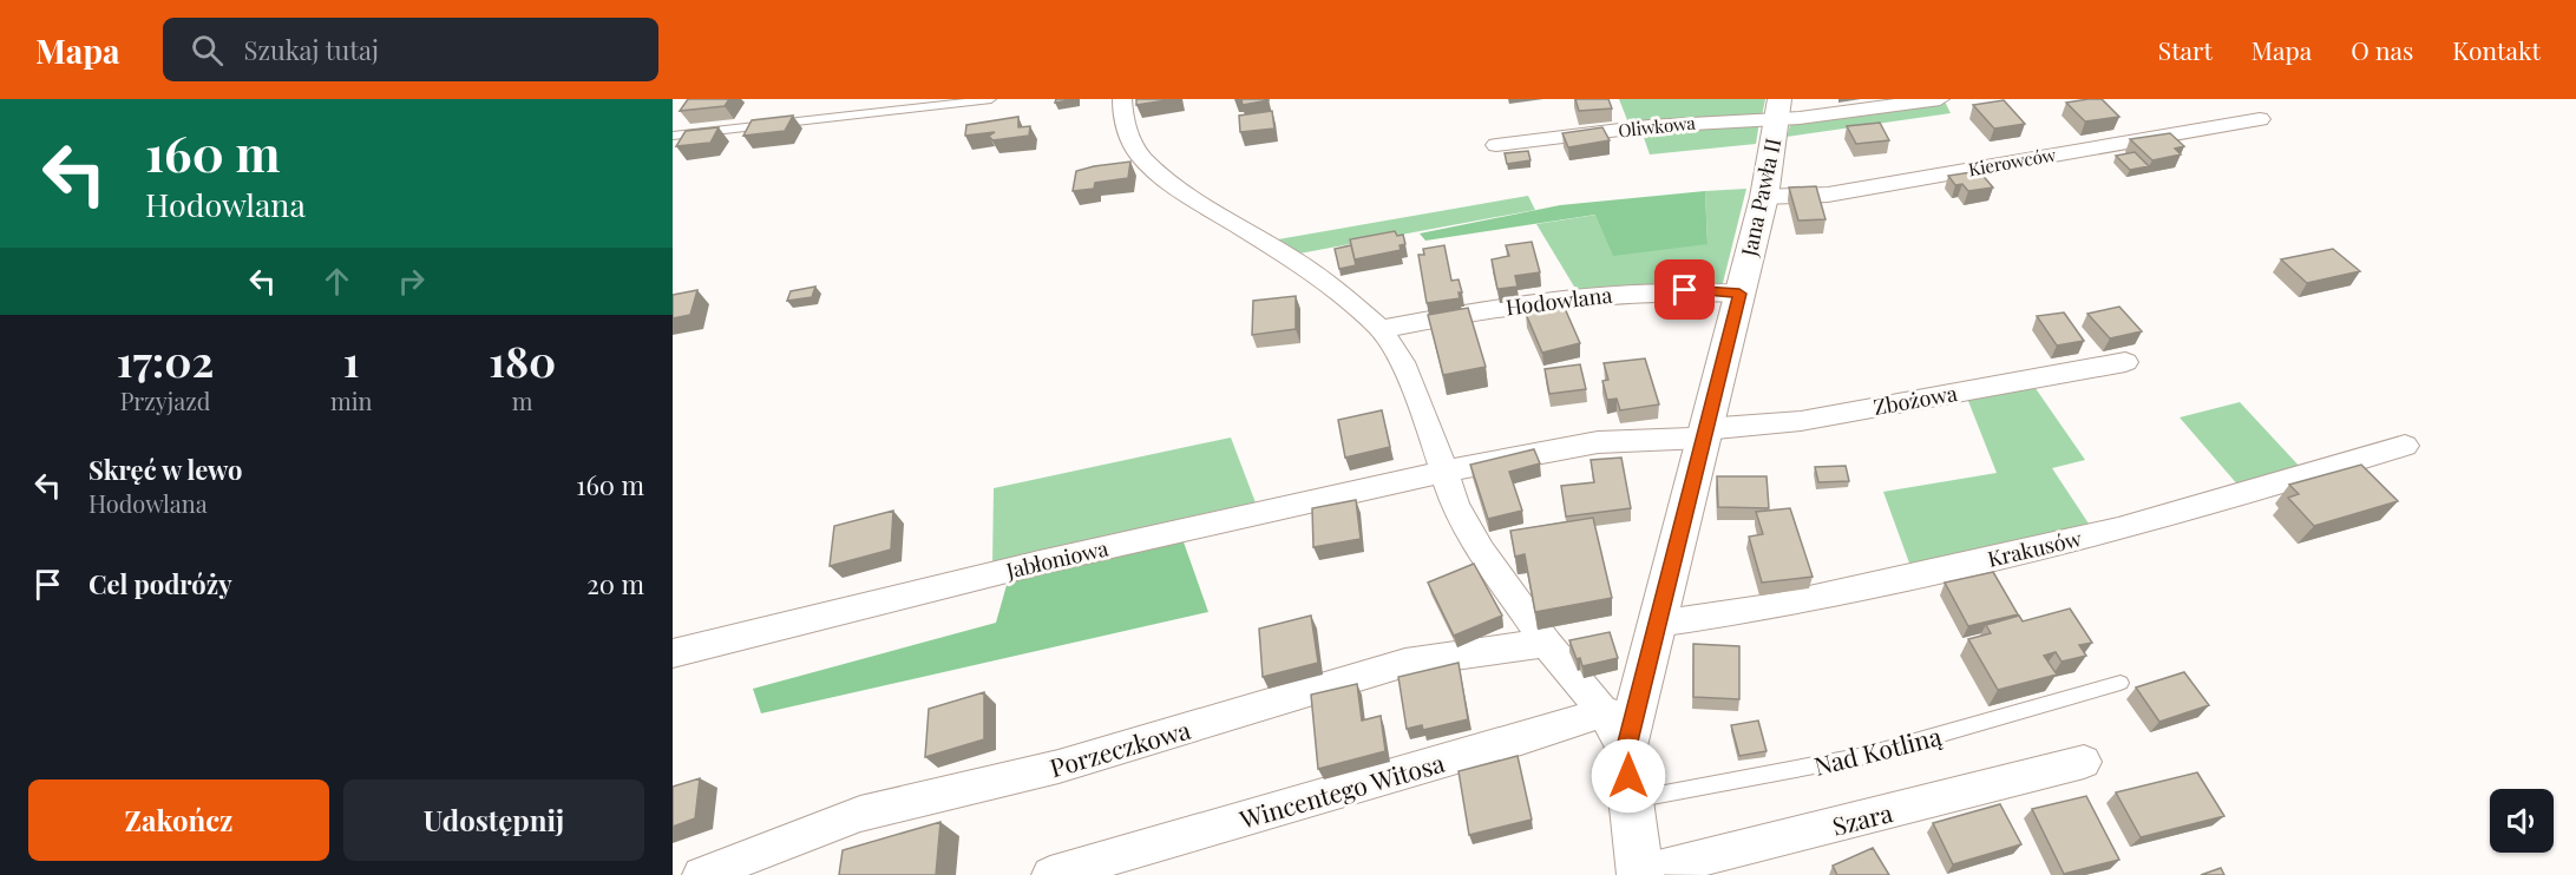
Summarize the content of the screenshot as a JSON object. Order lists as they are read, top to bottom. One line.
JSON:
{"streets":{"street":["Oliwkowa","Kierowców","Jana Pawła II","Hodowlana","Zbożowa","Krakusów","Jabłoniowa","Porzeczkowa","Wincentego Witosa","Szara"],"lane":["Nad Kotliną"]},"crossings":[["Oliwkowa","Jana Pawła II"],["Kierowców","Jana Pawła II"],["Jana Pawła II","Hodowlana"],["Jana Pawła II","Zbożowa"],["Jana Pawła II","Krakusów"],["Jana Pawła II","Nad Kotliną"],["Jana Pawła II","Wincentego Witosa"],["Jana Pawła II","Szara"],["Zbożowa","Jabłoniowa"]],"page":{"header":"Mapa","search":"Szukaj tutaj","nav":["Start","Mapa","O nas","Kontakt"],"turn":["160 m","Hodowlana"],"eta":["17:02","Przyjazd","1","min","180","m"],"list":[{"name":"Skręć w lewo","note":"Hodowlana","value":"160 m"},{"name":"Cel podróży","value":"20 m"}],"buttons":["Zakończ","Udostępnij"]}}
